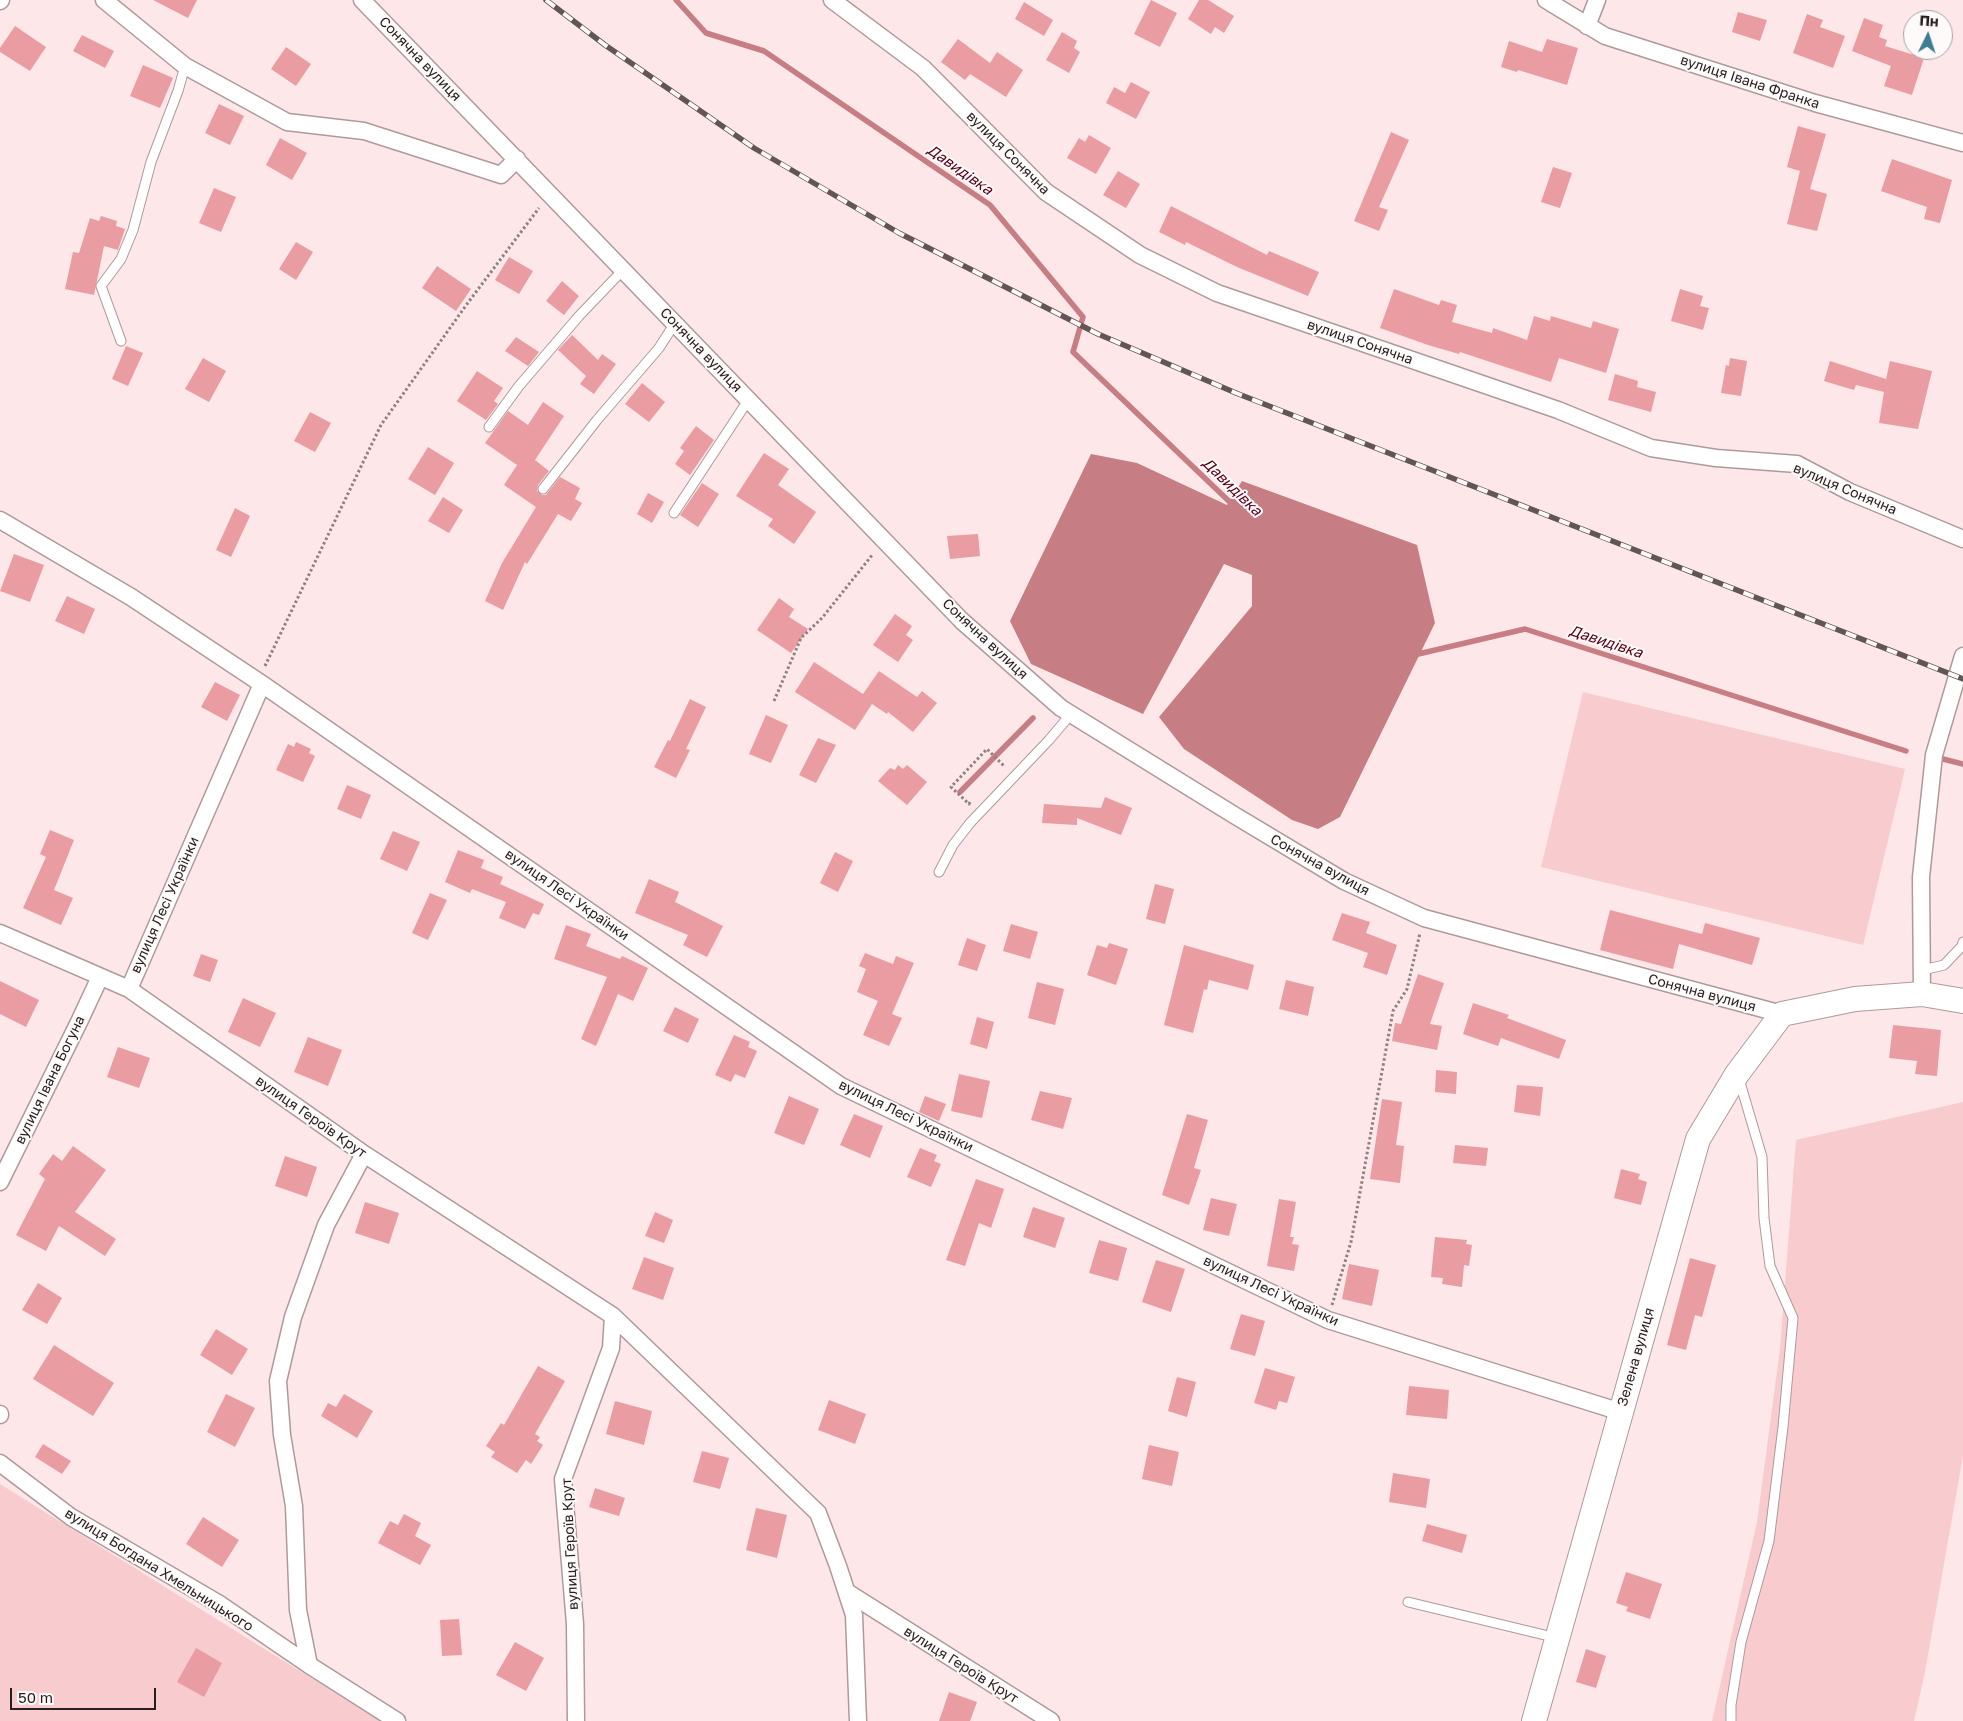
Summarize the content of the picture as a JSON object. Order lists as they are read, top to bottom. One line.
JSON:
{"streets":{"street":["Сонячна вулиця","вулиця Івана Франка","вулиця Сонячна","вулиця Лесі Українки","вулиця Івана Богуна","вулиця Героїв Крут","Зелена вулиця","вулиця Богдана Хмельницького"]},"crossings":[["Сонячна вулиця","Зелена вулиця"],["вулиця Лесі Українки","вулиця Героїв Крут"],["вулиця Лесі Українки","Зелена вулиця"],["вулиця Івана Богуна","вулиця Героїв Крут"]],"water":["Давидівка"],"scale_bar":"50 m","north":"top"}
